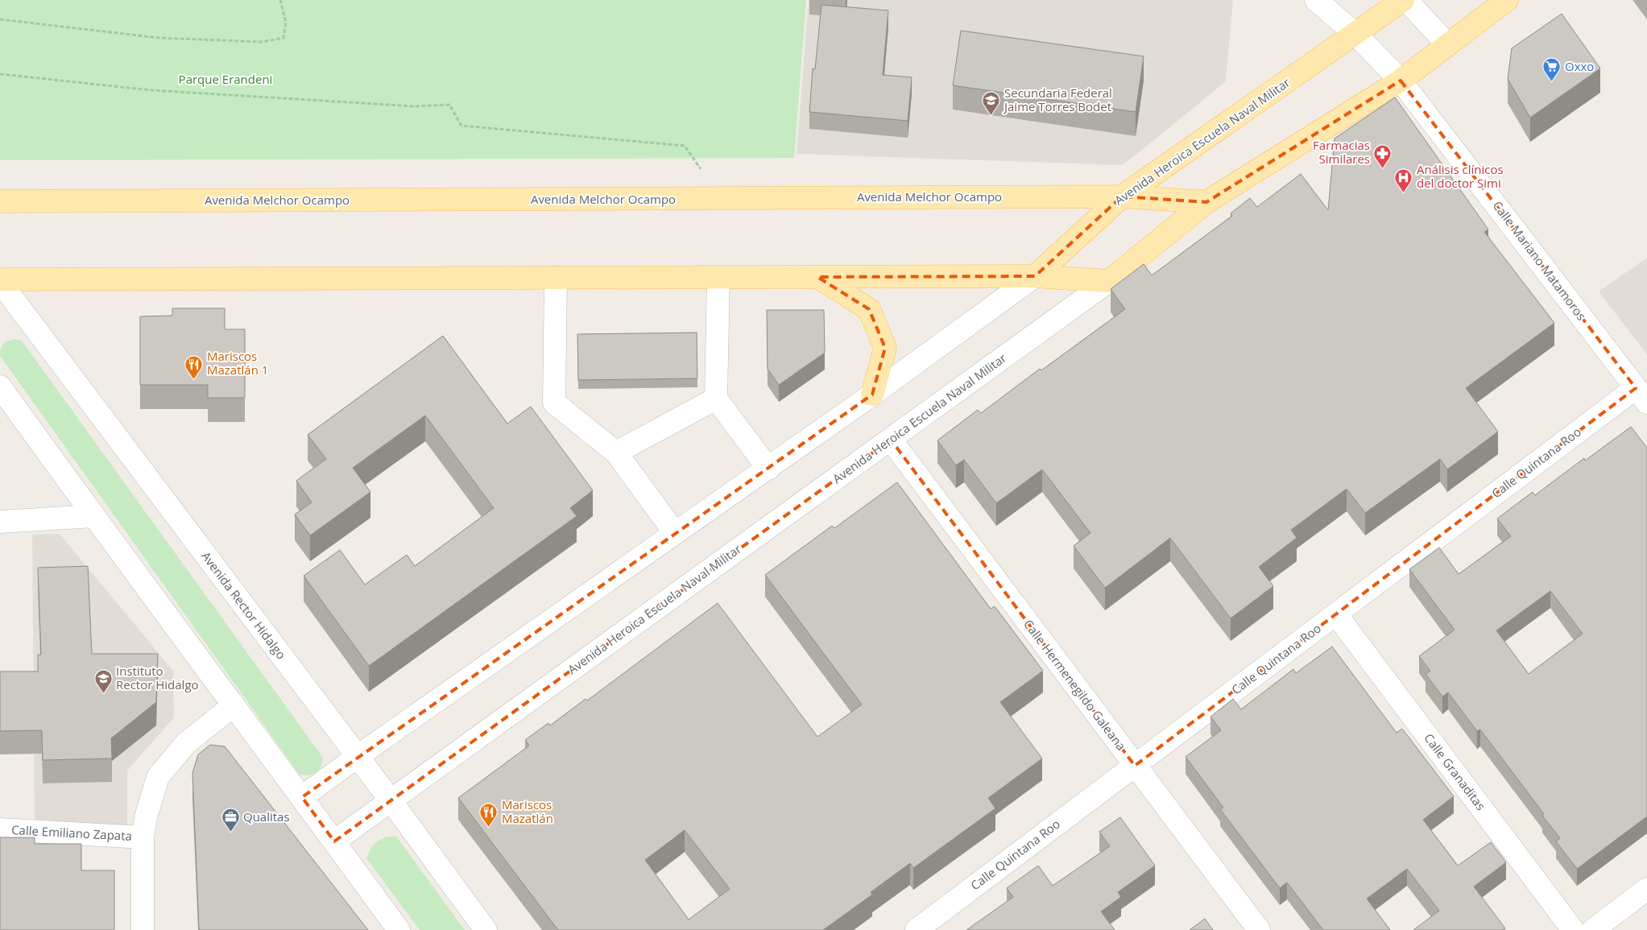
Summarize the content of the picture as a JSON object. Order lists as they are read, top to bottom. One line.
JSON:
{"streets":{"main road":["Avenida Heroica Escuela Naval Militar","Avenida Melchor Ocampo"],"street":["Calle Mariano Matamoros","Calle Quintana Roo","Avenida Rector Hidalgo","Calle Hermenegildo Galeana","Calle Granaditas","Calle Emiliano Zapata"]},"crossings":[["Avenida Heroica Escuela Naval Militar","Avenida Melchor Ocampo"],["Avenida Heroica Escuela Naval Militar","Calle Mariano Matamoros"],["Avenida Heroica Escuela Naval Militar","Avenida Rector Hidalgo"],["Avenida Heroica Escuela Naval Militar","Calle Hermenegildo Galeana"],["Calle Mariano Matamoros","Calle Quintana Roo"],["Calle Quintana Roo","Calle Hermenegildo Galeana"],["Calle Quintana Roo","Calle Granaditas"]],"parks":["Parque Erandeni"],"places":{"supermarket":["Oxxo"],"school or university":["Secundaria Federal Jaime Torres Bodet","Instituto Rector Hidalgo"],"pharmacy":["Farmacias Similares"],"hospital":["Análisis clínicos del doctor Simi"],"restaurant":["Mariscos Mazatlán 1","Mariscos Mazatlán"],"office":["Qualitas"]}}
